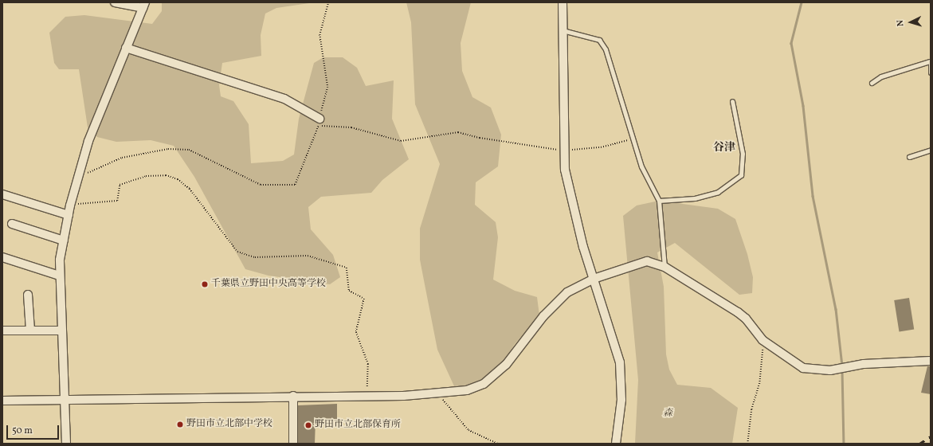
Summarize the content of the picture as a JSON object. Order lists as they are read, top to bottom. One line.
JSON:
{"districts":["谷津"],"parks":["森"],"places":["千葉県立野田中央高等学校","野田市立北部中学校","野田市立北部保育所"],"scale_bar":"50 m","north":"left"}
